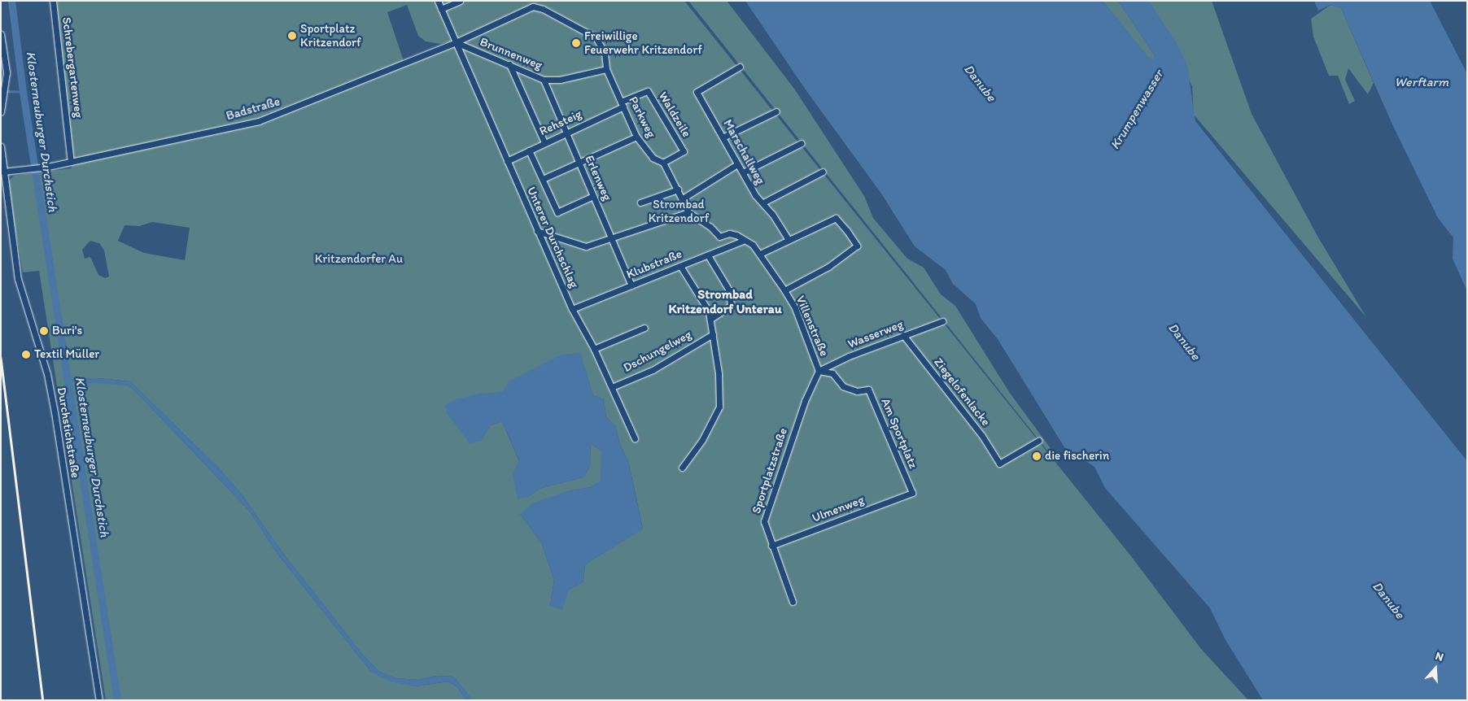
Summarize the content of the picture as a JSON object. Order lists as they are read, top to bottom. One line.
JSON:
{"streets":{"street":["Brunnenweg","Schrebergartenweg","Badstraße","Waldzeile","Parkweg","Rehsteig","Marschallweg","Erlenweg","Unterer Durchschlag","Klubstraße","Villenstraße","Wasserweg","Dschungelweg","Ziegelofenlacke","Durchstichstraße","Am Sportplatz","Sportplatzstraße","Ulmenweg"]},"crossings":[["Brunnenweg","Badstraße"],["Brunnenweg","Parkweg"],["Brunnenweg","Erlenweg"],["Brunnenweg","Unterer Durchschlag"],["Schrebergartenweg","Badstraße"],["Badstraße","Parkweg"],["Badstraße","Unterer Durchschlag"],["Badstraße","Durchstichstraße"],["Waldzeile","Parkweg"],["Waldzeile","Rehsteig"],["Parkweg","Rehsteig"],["Rehsteig","Erlenweg"],["Rehsteig","Unterer Durchschlag"],["Erlenweg","Klubstraße"],["Unterer Durchschlag","Klubstraße"],["Unterer Durchschlag","Dschungelweg"],["Klubstraße","Villenstraße"],["Villenstraße","Wasserweg"],["Villenstraße","Am Sportplatz"],["Villenstraße","Sportplatzstraße"],["Wasserweg","Ziegelofenlacke"],["Wasserweg","Am Sportplatz"],["Wasserweg","Sportplatzstraße"],["Am Sportplatz","Sportplatzstraße"],["Am Sportplatz","Ulmenweg"],["Sportplatzstraße","Ulmenweg"]],"districts":["Strombad Kritzendorf Unterau"],"water":["Werftarm","Danube","Krumpenwasser","Klosterneuburger Durchstich"],"parks":["Strombad Kritzendorf","Kritzendorfer Au"],"places":["Sportplatz Kritzendorf","Freiwillige Feuerwehr Kritzendorf","Buri's","Textil Müller","die fischerin"],"north":"top"}
